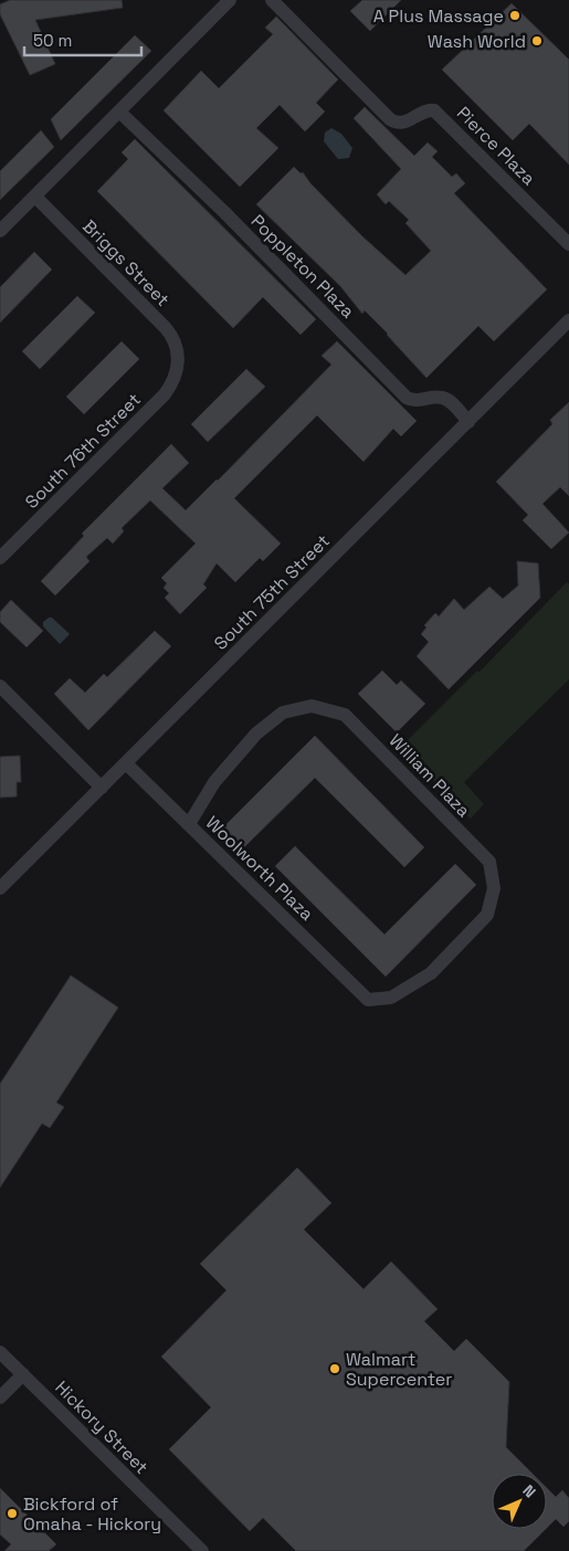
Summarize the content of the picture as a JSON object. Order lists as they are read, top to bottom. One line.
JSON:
{"streets":{"street":["Pierce Plaza","Briggs Street","Poppleton Plaza","South 76th Street","South 75th Street","William Plaza","Woolworth Plaza","Hickory Street"]},"crossings":[["Briggs Street","South 76th Street"],["Poppleton Plaza","South 75th Street"],["South 75th Street","Woolworth Plaza"],["William Plaza","Woolworth Plaza"]],"places":["A Plus Massage","Wash World","Walmart Supercenter","Bickford of Omaha - Hickory"],"scale_bar":"50 m","north":"top right"}
